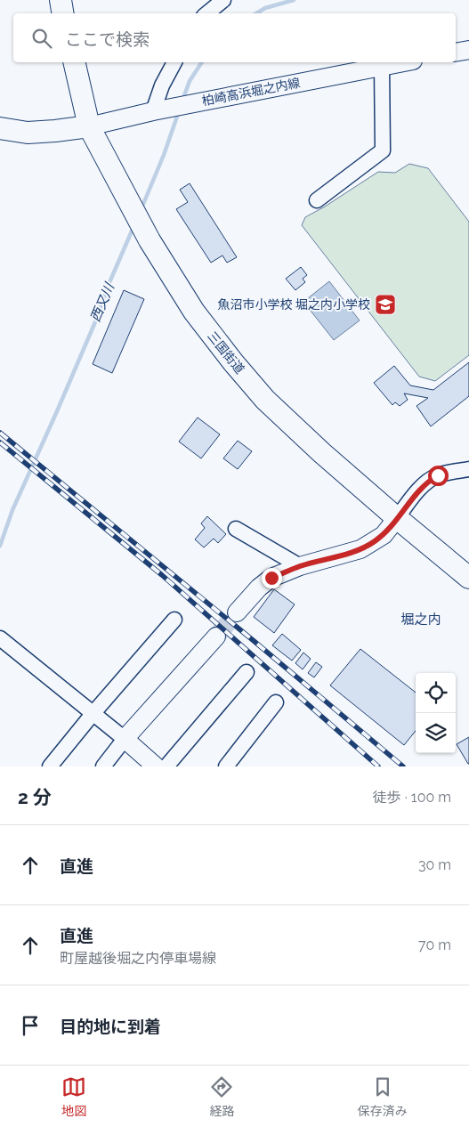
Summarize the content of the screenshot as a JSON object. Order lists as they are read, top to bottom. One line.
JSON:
{"streets":{"highway":["三国街道"],"main road":["柏崎高浜堀之内線"]},"crossings":[["柏崎高浜堀之内線","三国街道"]],"districts":["堀之内"],"water":["西又川"],"places":{"school or university":["魚沼市小学校 堀之内小学校"]},"page":{"search":"ここで検索","heading":["2 分","徒歩 · 100 m"],"list":[["直進","30 m"],["直進","町屋越後堀之内停車場線","70 m"],"目的地に到着"],"nav":["地図","経路","保存済み"]}}
